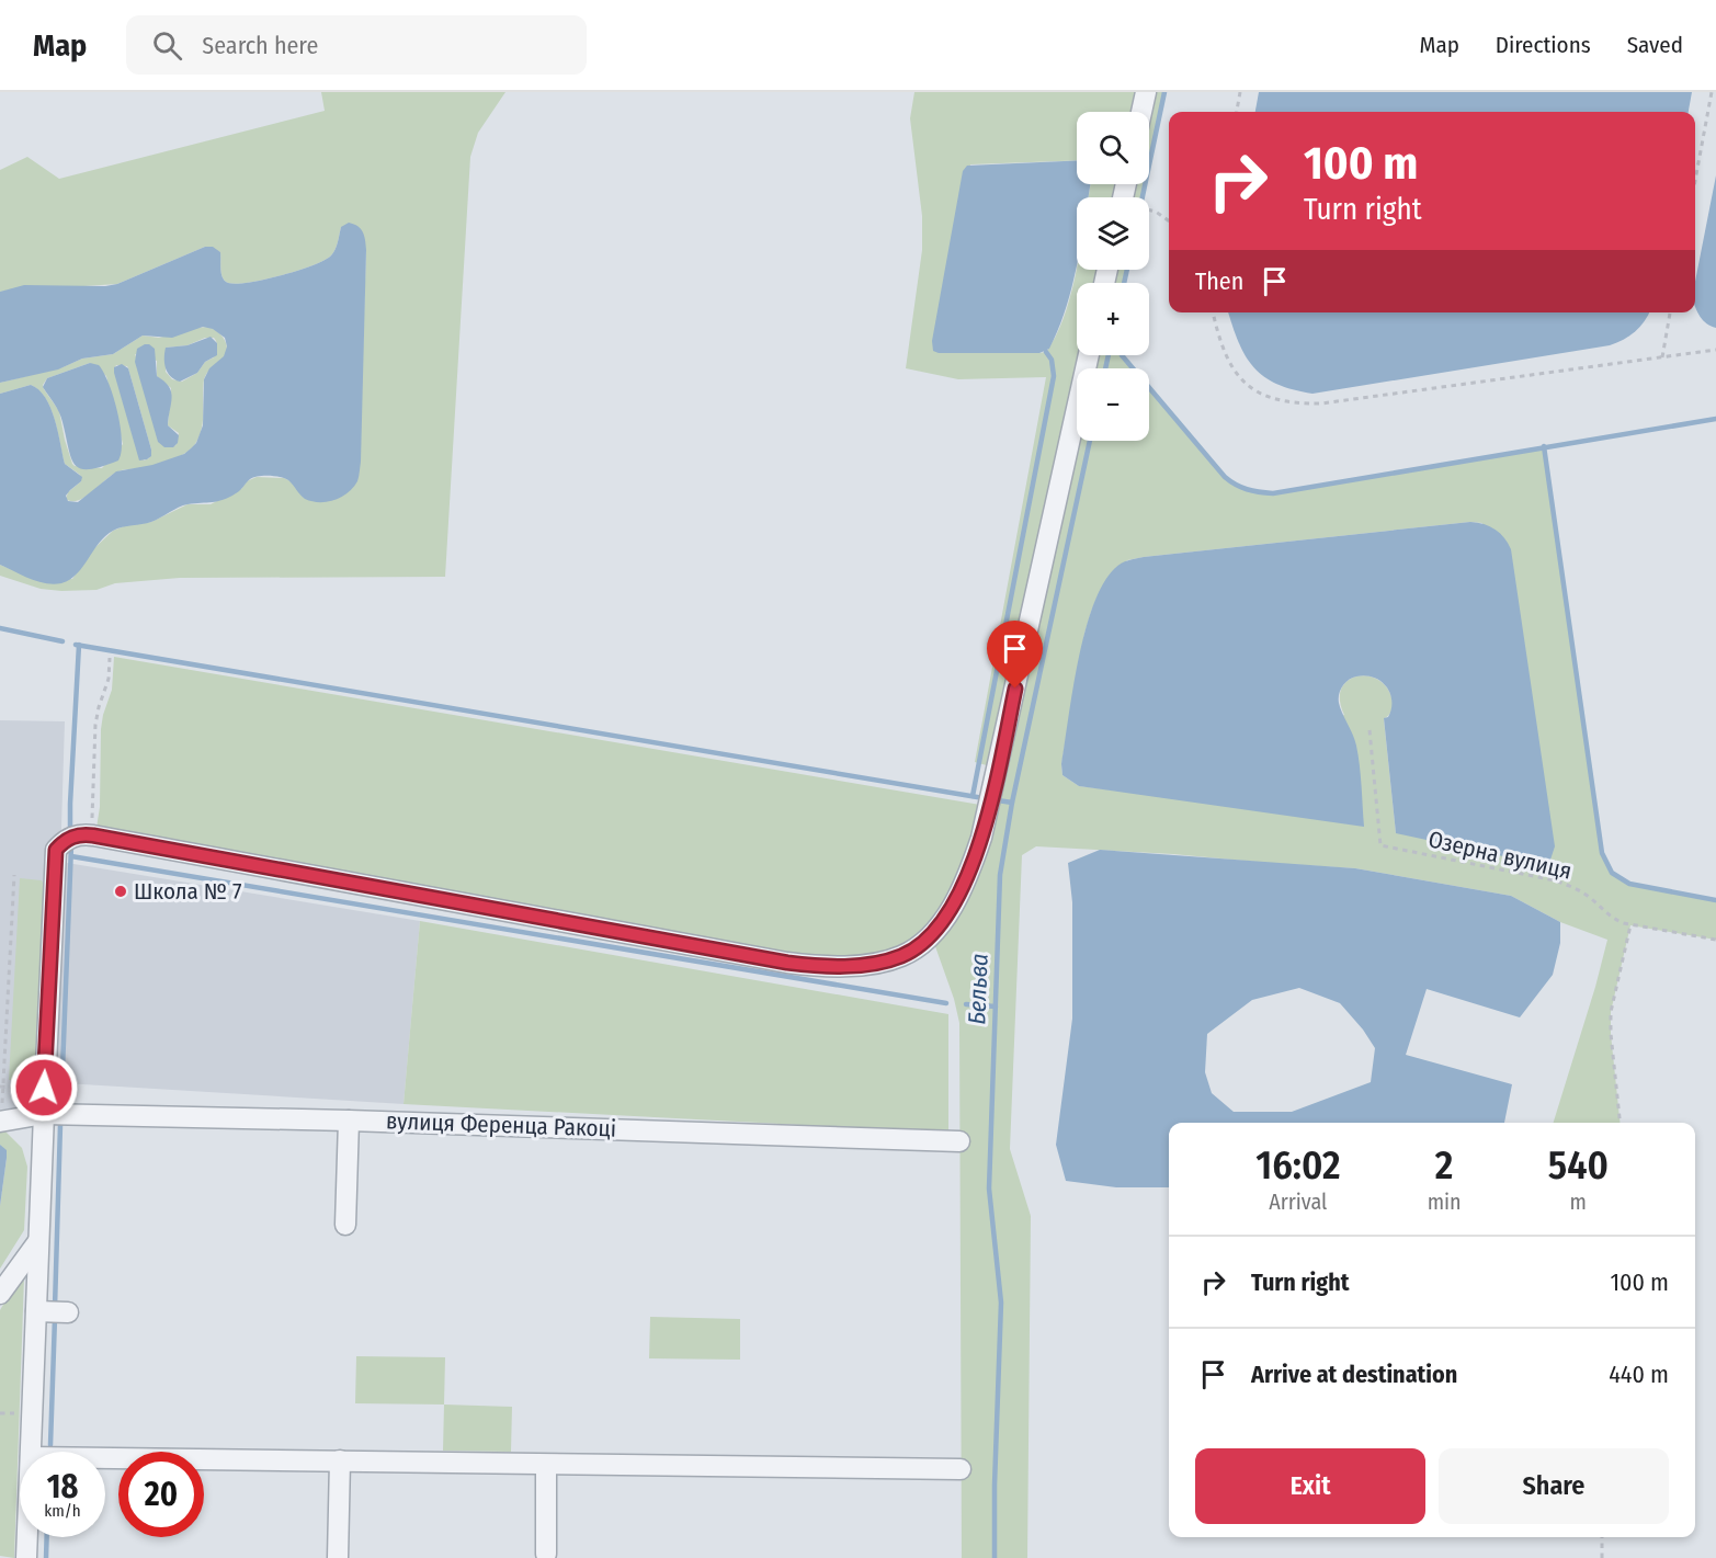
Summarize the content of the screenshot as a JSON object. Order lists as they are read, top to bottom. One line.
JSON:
{"streets":{"street":["вулиця Ференца Ракоці"],"path":["Озерна вулиця"]},"water":["Бельва"],"places":["Школа № 7"],"page":{"header":"Map","search":"Search here","nav":["Map","Directions","Saved"],"map_buttons":["+","−"],"turn":["100 m","Turn right"],"then":"Then","eta":["16:02","Arrival","2","min","540","m"],"list":[{"name":"Turn right","value":"100 m"},{"name":"Arrive at destination","value":"440 m"}],"buttons":["Exit","Share"],"speed":"18 km/h","limit":"20"}}
